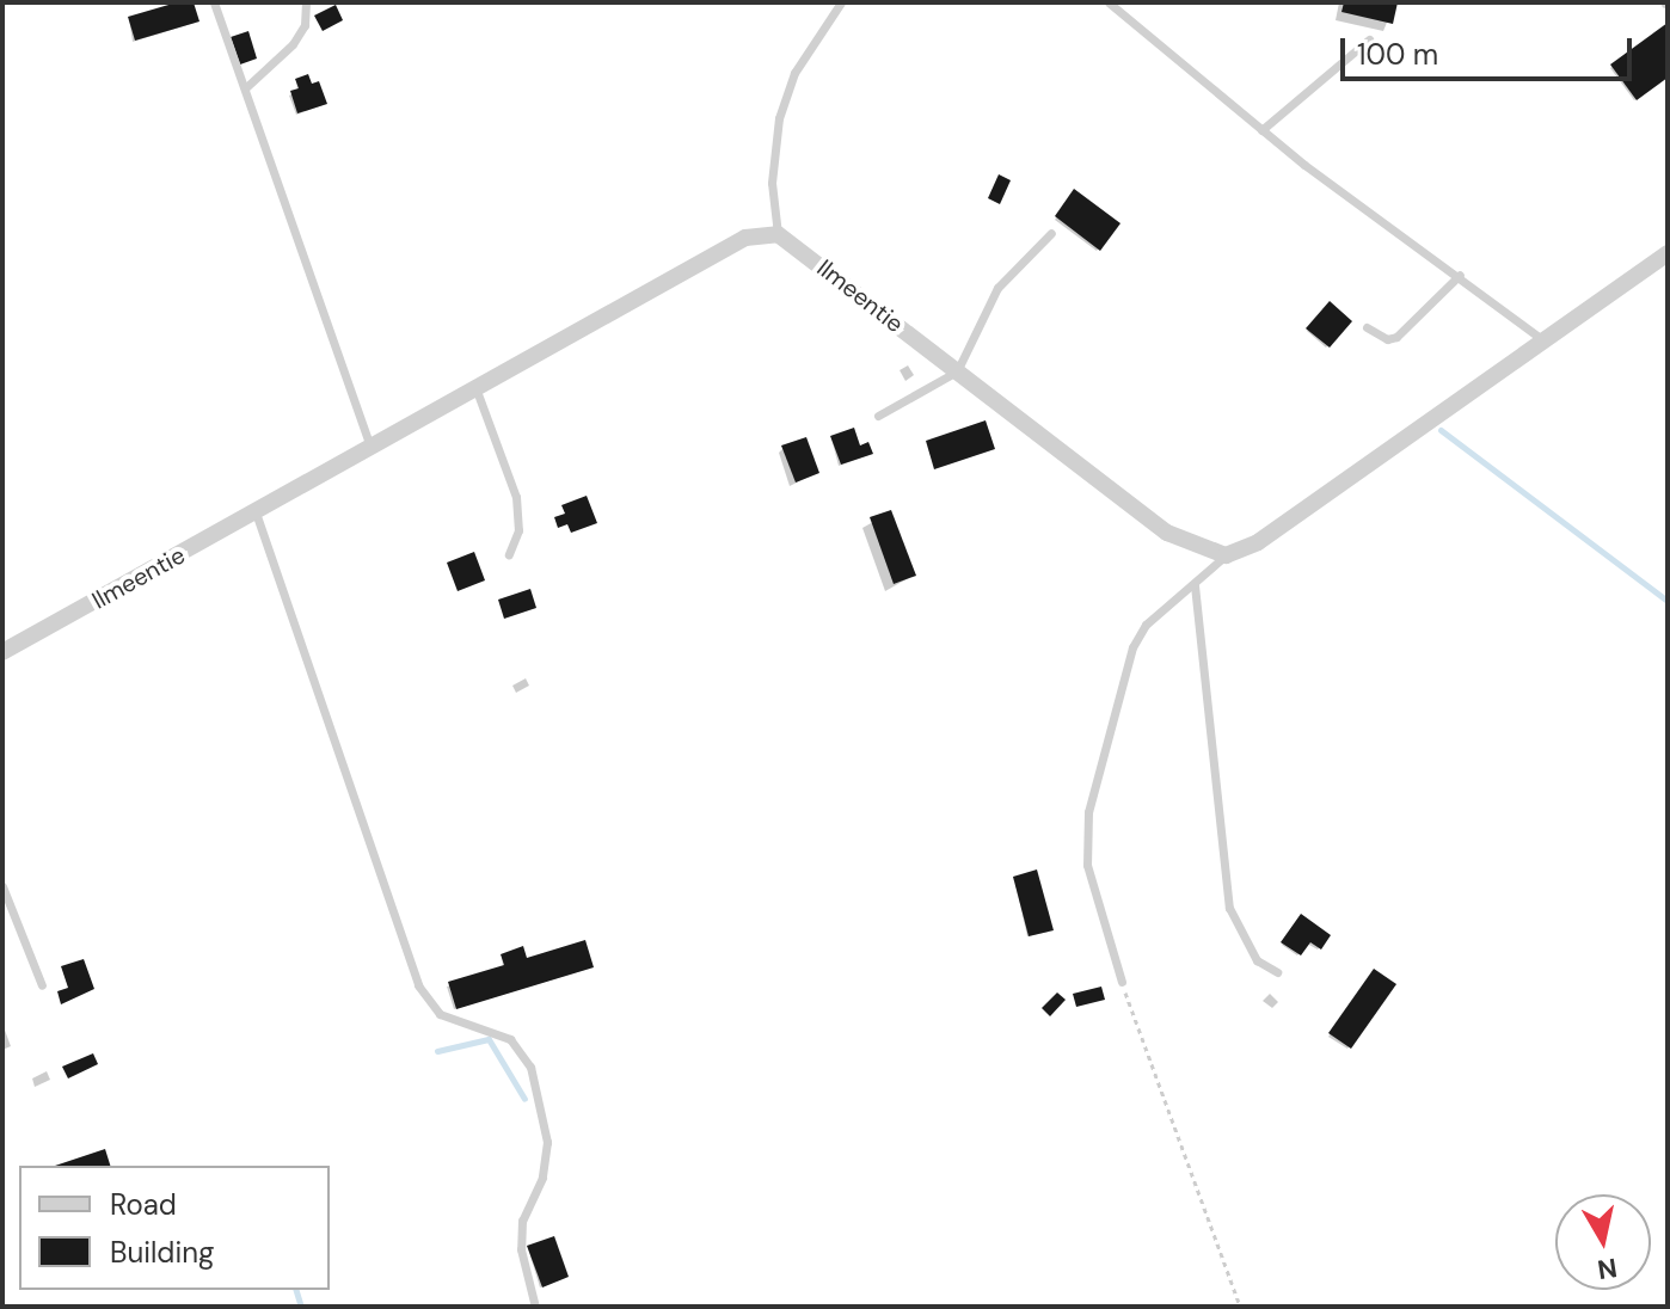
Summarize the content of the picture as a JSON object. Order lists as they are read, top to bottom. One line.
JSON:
{"streets":{"street":["Ilmeentie"]},"legend":["Road","Building"],"scale_bar":"100 m","north":"bottom"}
